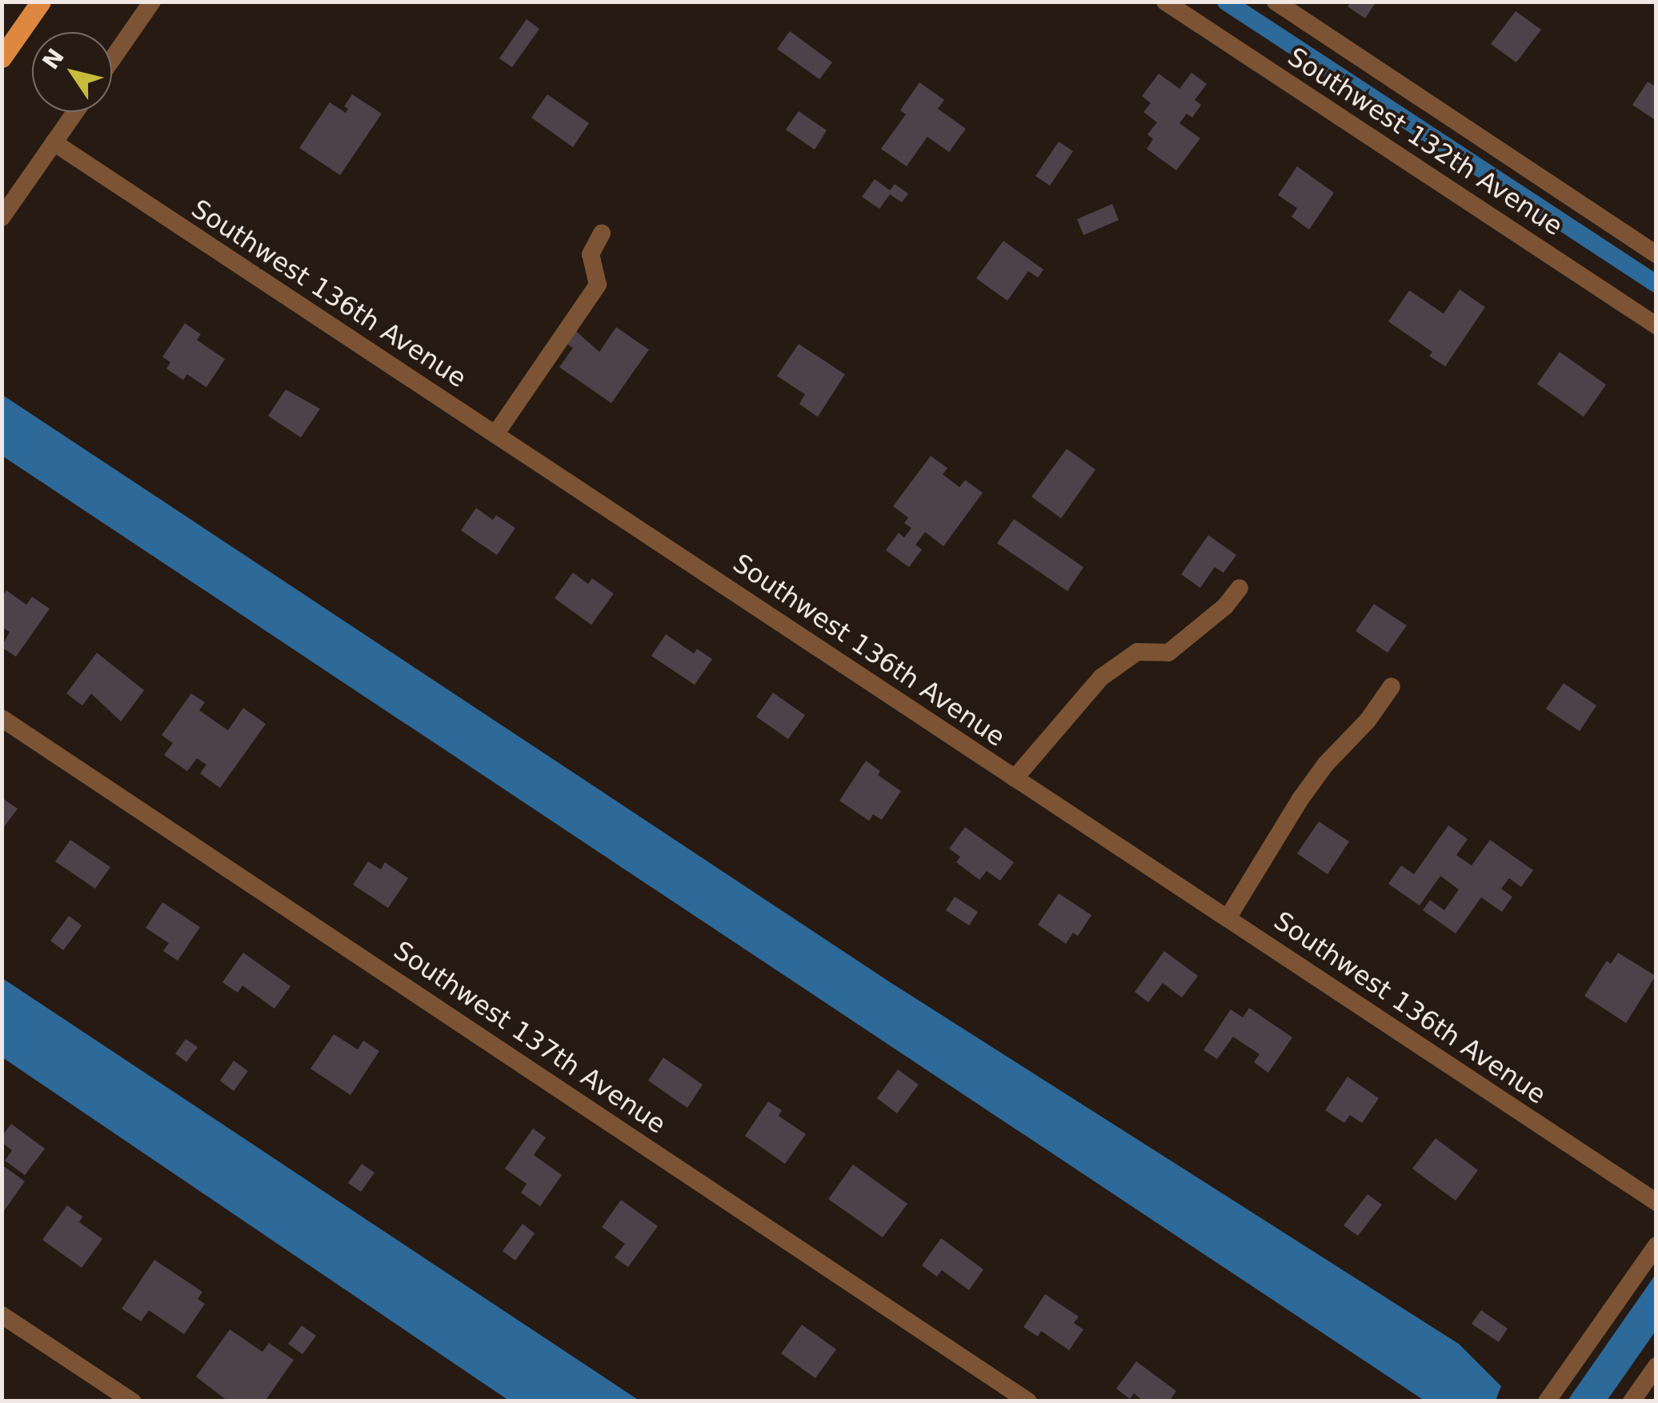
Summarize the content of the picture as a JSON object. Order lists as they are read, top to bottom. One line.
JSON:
{"streets":{"street":["Southwest 132th Avenue","Southwest 136th Avenue","Southwest 137th Avenue"]},"north":"top left"}
